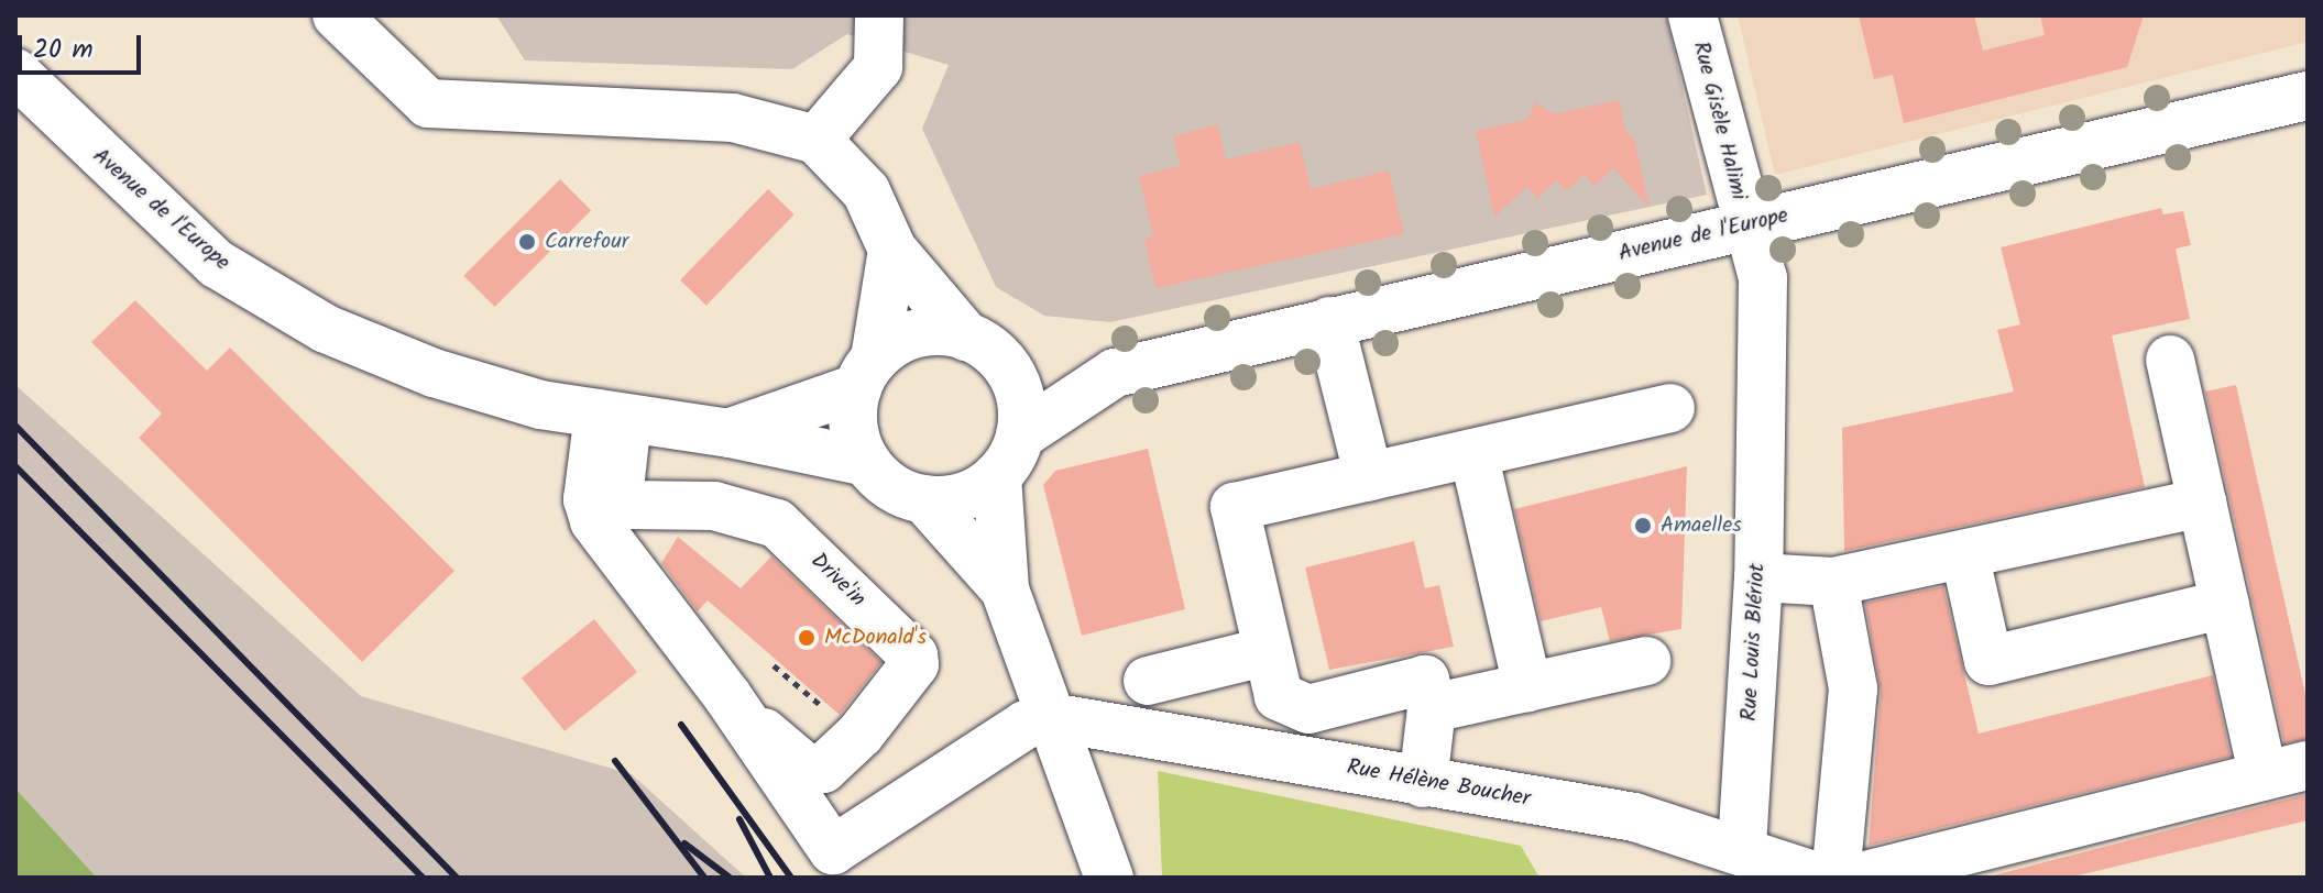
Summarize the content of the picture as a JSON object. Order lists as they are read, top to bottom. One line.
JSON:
{"streets":{"street":["Rue Gisèle Halimi","Avenue de l'Europe","Drive'in","Rue Louis Blériot","Rue Hélène Boucher"]},"crossings":[["Rue Gisèle Halimi","Avenue de l'Europe"],["Rue Gisèle Halimi","Rue Louis Blériot"],["Avenue de l'Europe","Drive'in"],["Avenue de l'Europe","Rue Louis Blériot"],["Rue Louis Blériot","Rue Hélène Boucher"]],"places":["Carrefour","Amaelles","McDonald's"],"scale_bar":"20 m"}
